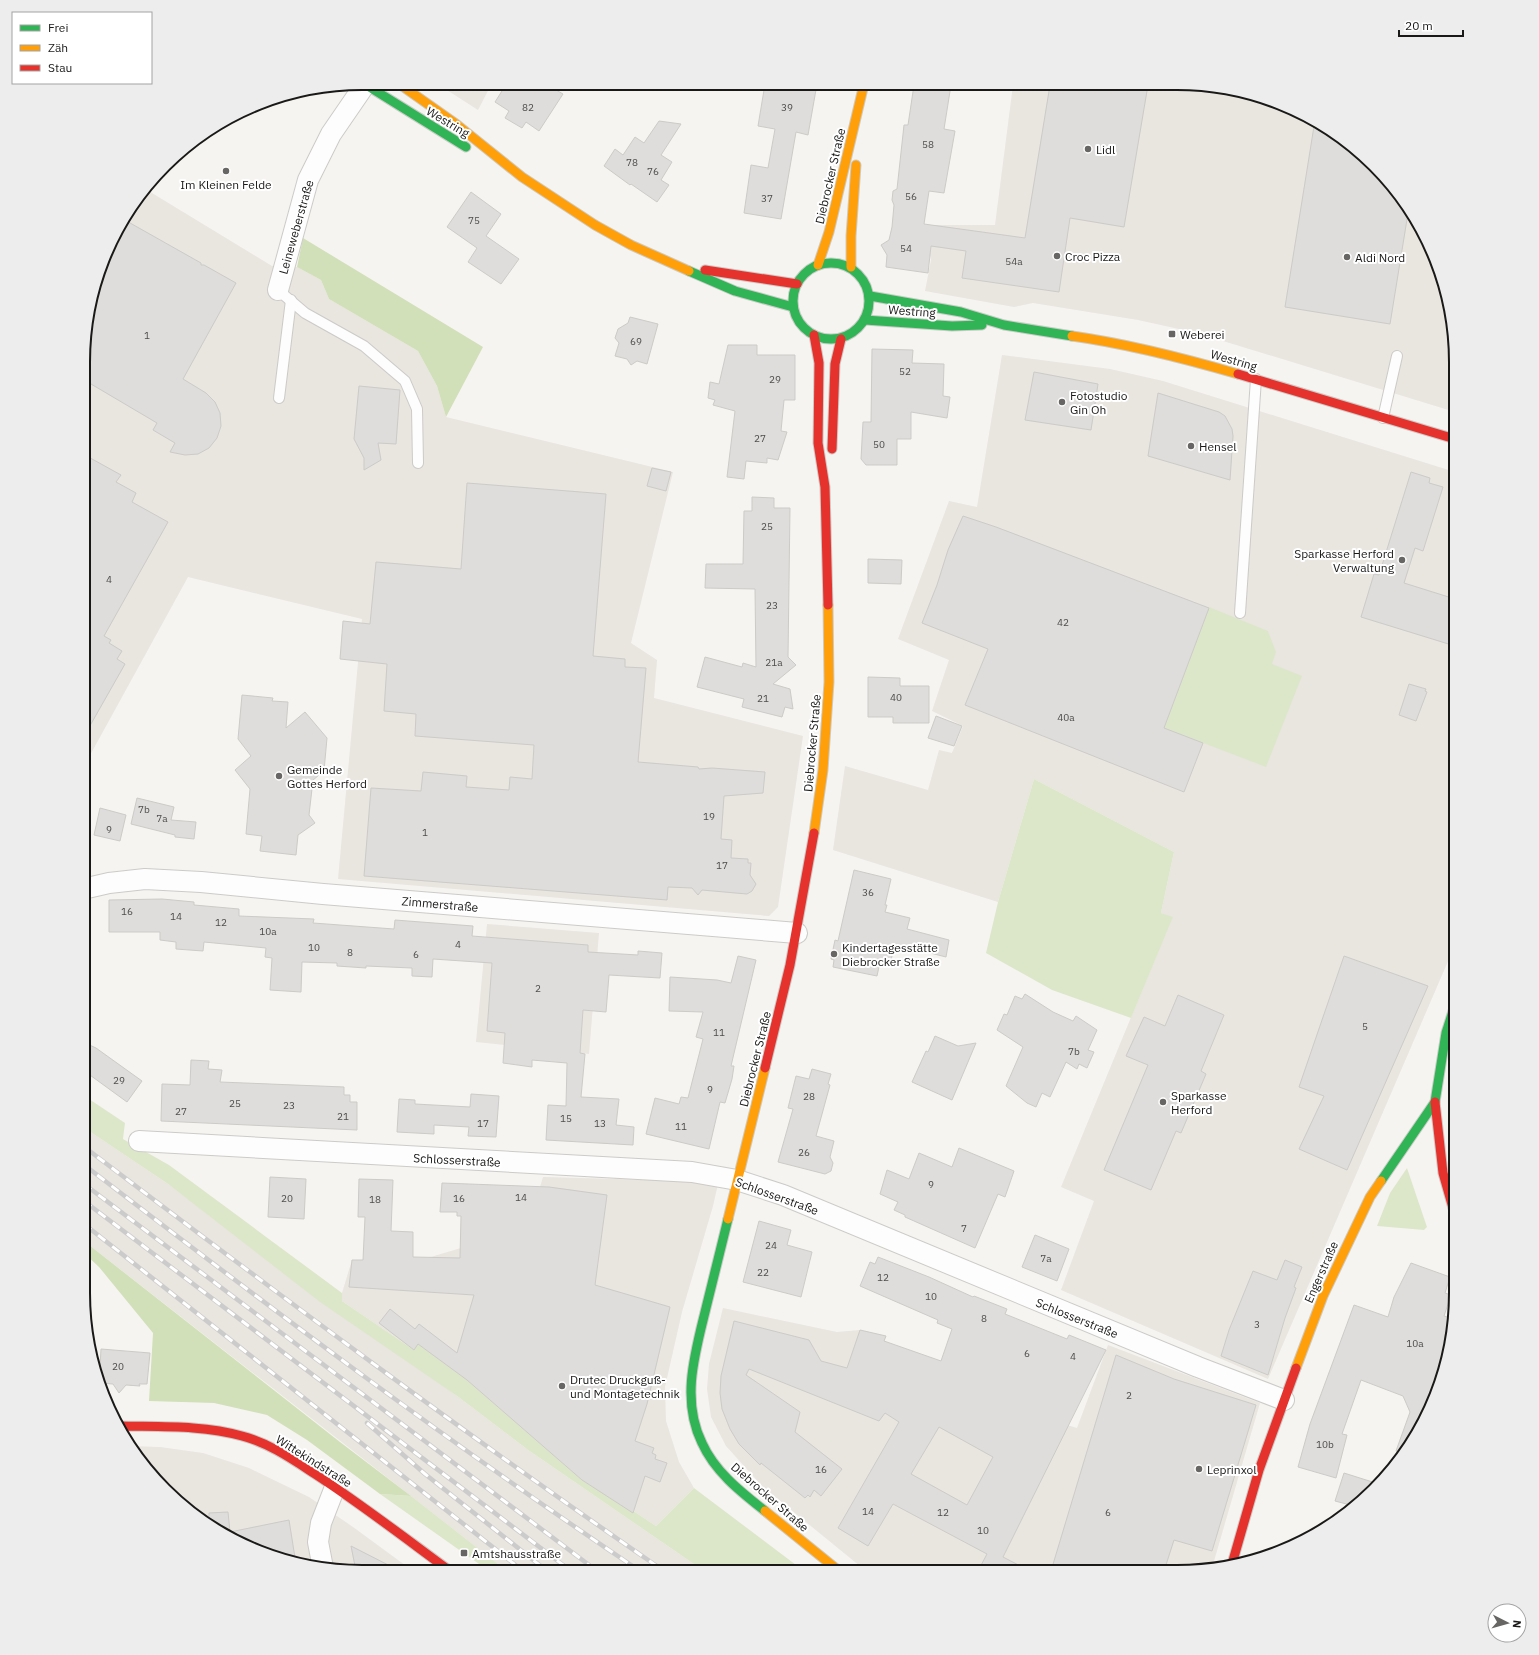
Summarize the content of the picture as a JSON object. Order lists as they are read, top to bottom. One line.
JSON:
{"streets":{"street":["Westring","Diebrocker Straße","Leineweberstraße","Zimmerstraße","Schlosserstraße","Engerstraße","Wittekindstraße"]},"crossings":[["Westring","Diebrocker Straße"],["Diebrocker Straße","Zimmerstraße"],["Diebrocker Straße","Schlosserstraße"],["Schlosserstraße","Engerstraße"]],"places":{"other":["Lidl","Im Kleinen Felde","Croc Pizza","Aldi Nord","Fotostudio Gin Oh","Hensel","Sparkasse Herford Verwaltung","Gemeinde Gottes Herford","Kindertagesstätte Diebrocker Straße","Sparkasse Herford","Drutec Druckguß- und Montagetechnik","Leprinxol"],"transit":["Weberei","Amtshausstraße"]},"house_numbers":["82","39","58","78","76","56","37","75","54","54a","1","69","52","29","27","50","25","4","23","42","21a","40","21","40a","7b","19","7a","9","1","17","36","16","14","12","10a","4","10","8","6","2","5","11","7b","29","9","28","25","23","27","21","15","17","13","11","26","9","14","20","16","18","7","24","7a","22","12","10","8","3","10a","6","4","20","2","10b","16","14","12","6","10"],"legend":["Frei","Zäh","Stau"],"scale_bar":"20 m","north":"right"}
